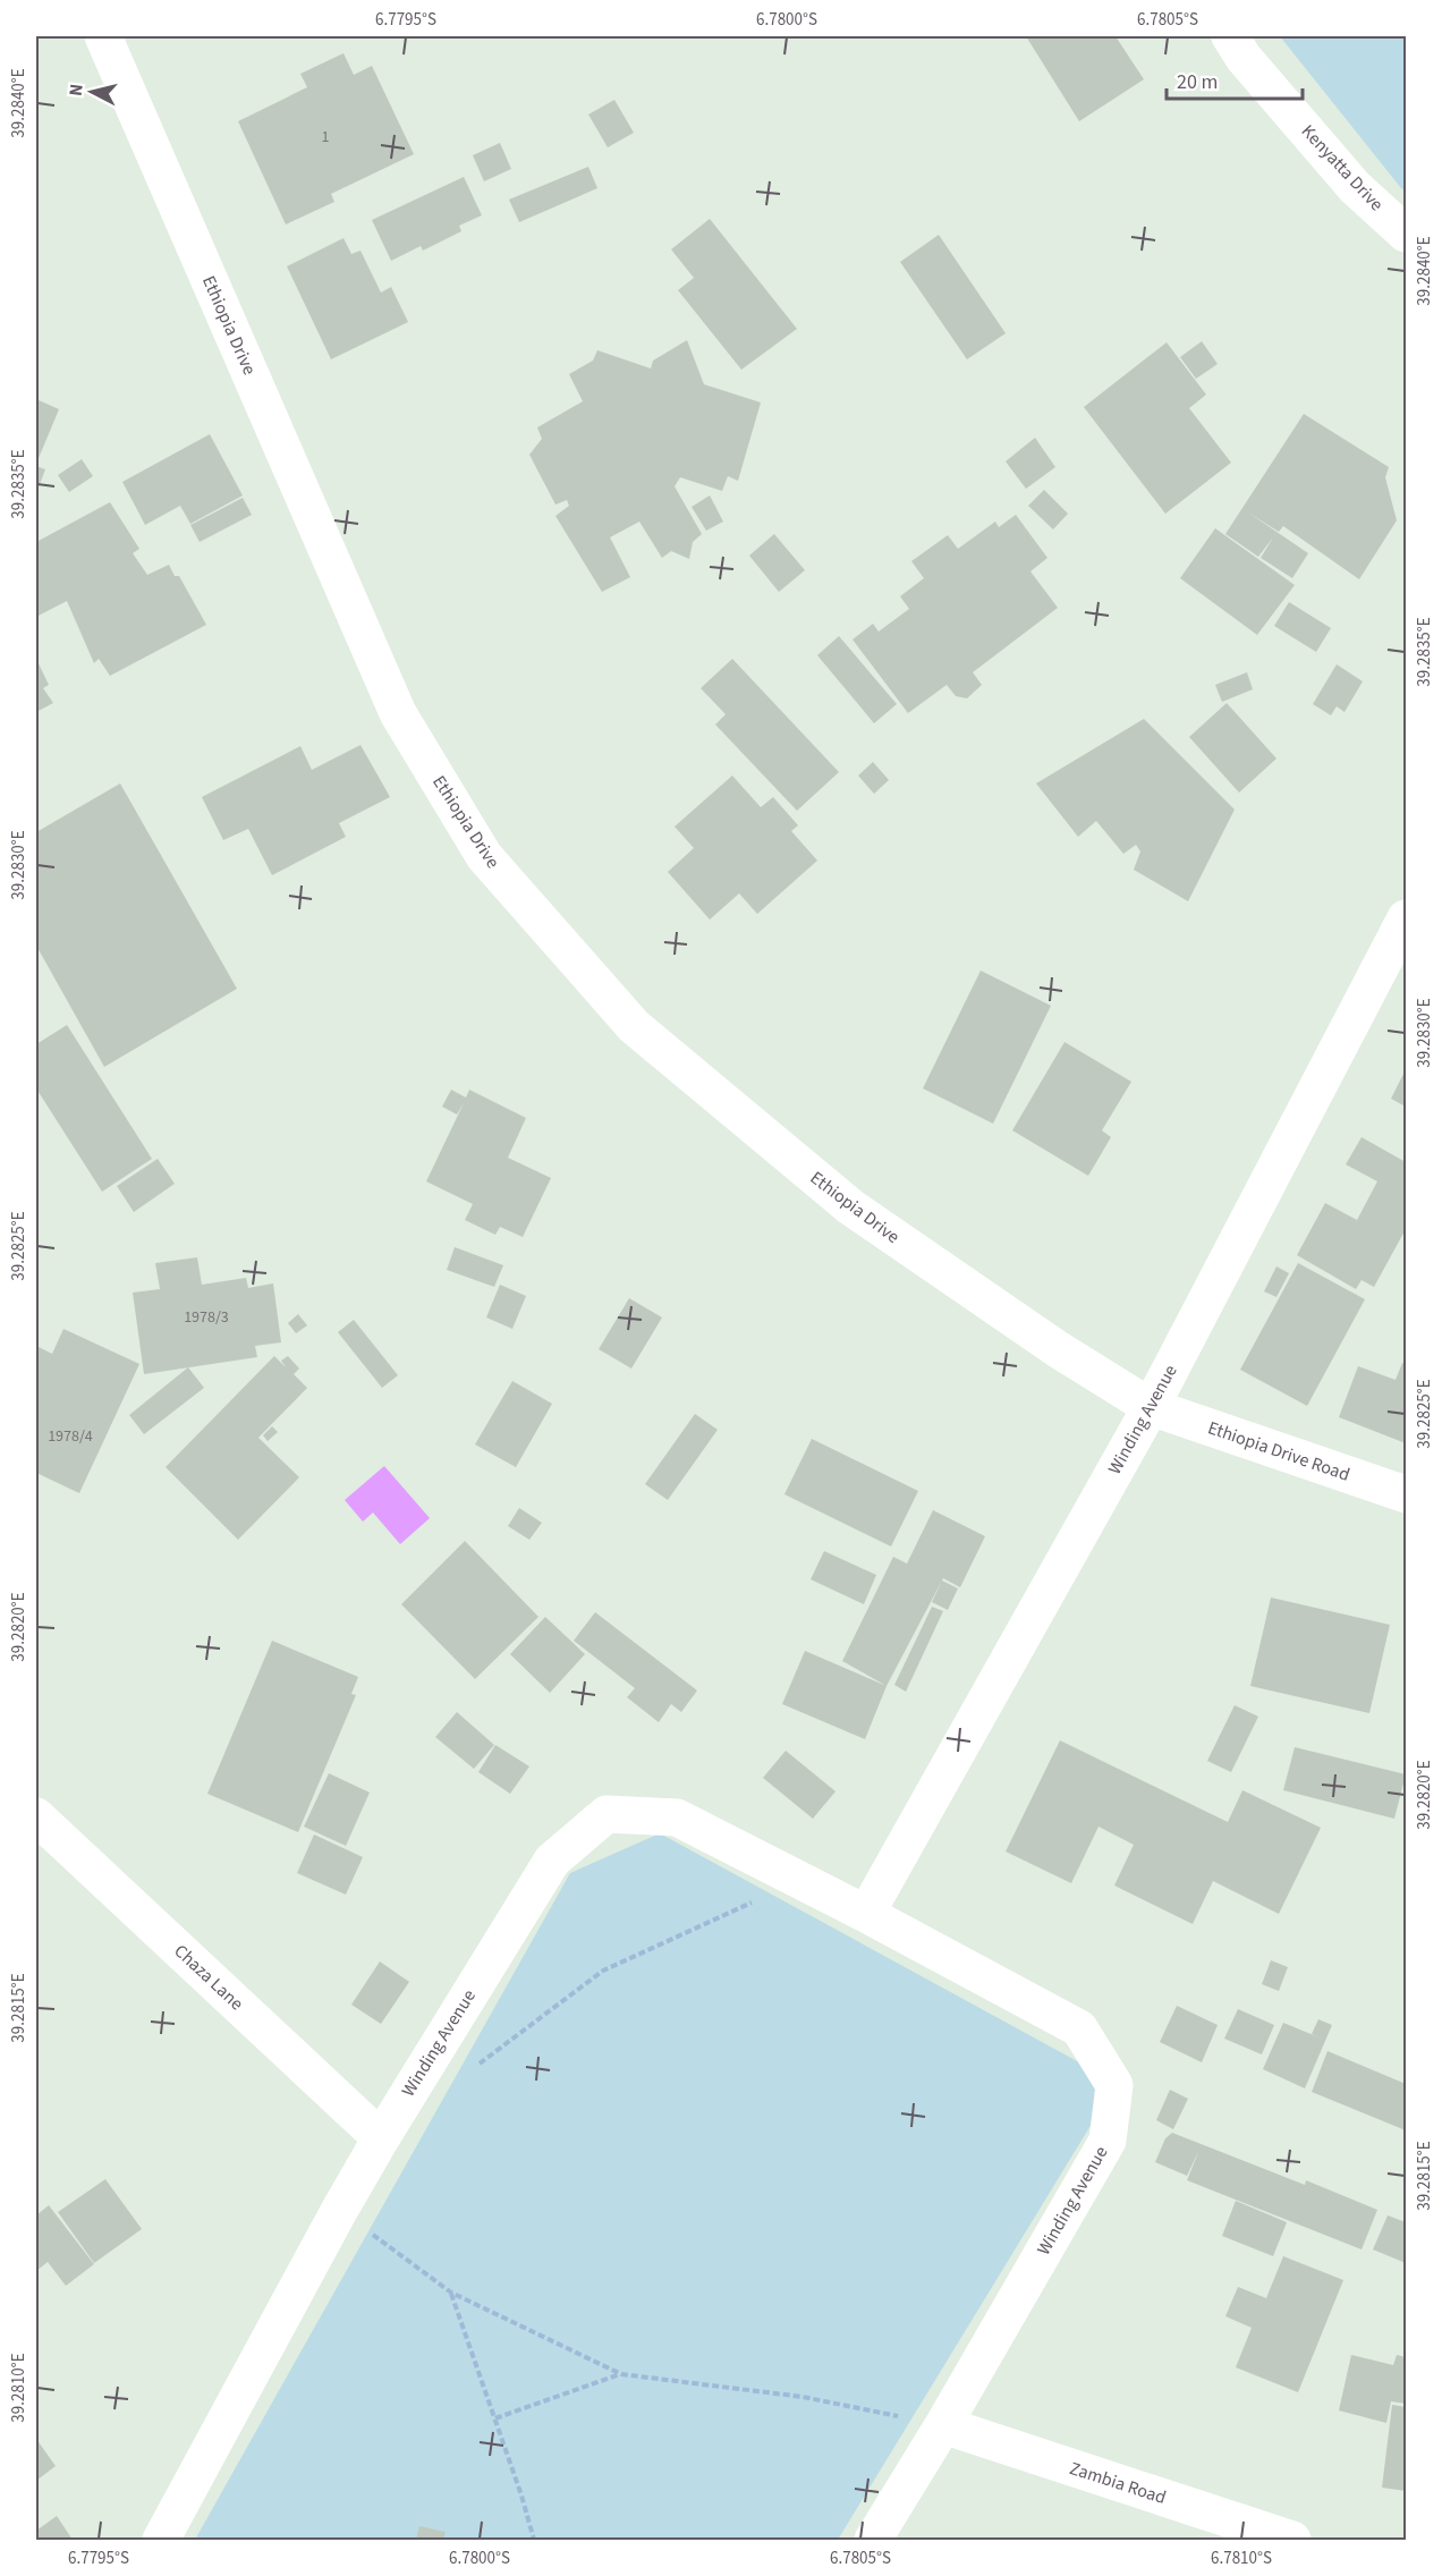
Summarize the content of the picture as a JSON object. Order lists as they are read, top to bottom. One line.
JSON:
{"streets":{"street":["Kenyatta Drive","Ethiopia Drive","Winding Avenue","Ethiopia Drive Road","Chaza Lane","Zambia Road"]},"crossings":[["Ethiopia Drive","Winding Avenue"],["Ethiopia Drive","Ethiopia Drive Road"],["Winding Avenue","Ethiopia Drive Road"],["Winding Avenue","Chaza Lane"],["Winding Avenue","Zambia Road"]],"house_numbers":["1","1978/3","1978/4"],"scale_bar":"20 m","north":"left","coordinates":["6.7795°S","6.7800°S","6.7805°S","39.2840°E","39.2835°E","39.2830°E","39.2825°E","39.2820°E","39.2815°E","39.2810°E","6.7810°S"]}
